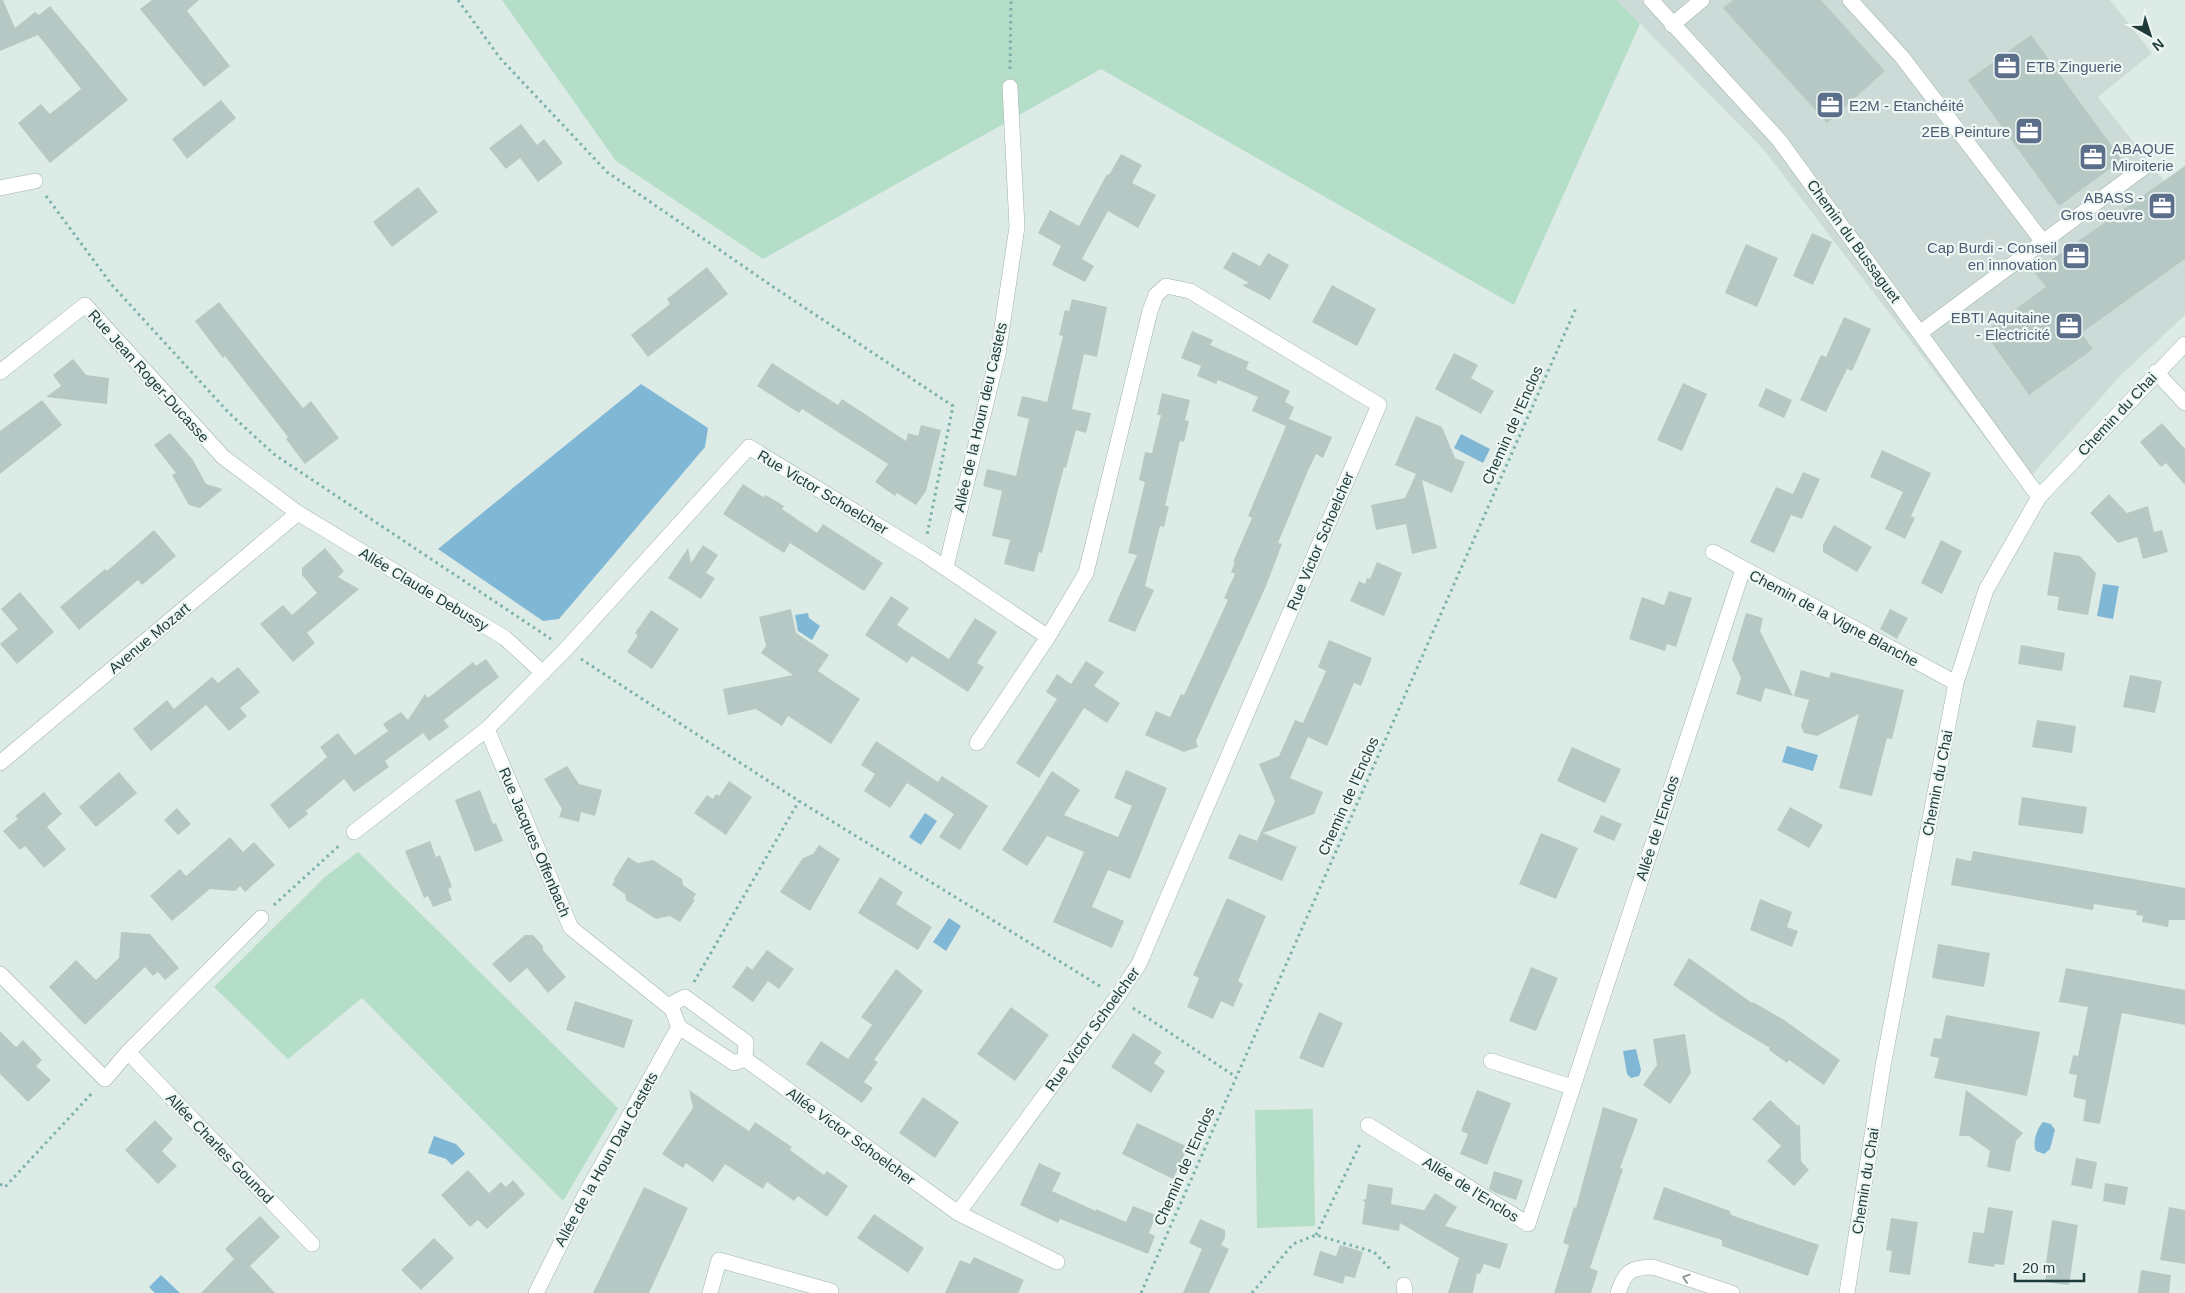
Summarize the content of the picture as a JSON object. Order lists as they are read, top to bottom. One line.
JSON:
{"streets":{"street":["Chemin du Bussaguet","Rue Jean Roger-Ducasse","Chemin du Chai","Allée de la Houn deu Castets","Rue Victor Schoelcher","Allée Claude Debussy","Chemin de la Vigne Blanche","Avenue Mozart","Allée de l'Enclos","Rue Jacques Offenbach","Allée Victor Schoelcher","Allée Charles Gounod","Allée de la Houn Dau Castets"],"path":["Chemin de l'Enclos"]},"crossings":[["Chemin du Bussaguet","Chemin du Chai"],["Rue Jean Roger-Ducasse","Allée Claude Debussy"],["Rue Jean Roger-Ducasse","Avenue Mozart"],["Chemin du Chai","Chemin de la Vigne Blanche"],["Allée de la Houn deu Castets","Rue Victor Schoelcher"],["Rue Victor Schoelcher","Allée Victor Schoelcher"],["Allée Claude Debussy","Avenue Mozart"],["Chemin de la Vigne Blanche","Allée de l'Enclos"],["Rue Jacques Offenbach","Allée Victor Schoelcher"],["Rue Jacques Offenbach","Allée de la Houn Dau Castets"],["Allée Victor Schoelcher","Allée de la Houn Dau Castets"]],"places":{"office":["ETB Zinguerie","E2M - Etanchéité","2EB Peinture","ABAQUE Miroiterie","ABASS - Gros oeuvre","Cap Burdi - Conseil en innovation","EBTI Aquitaine - Electricité"]},"scale_bar":"20 m","north":"bottom right"}
